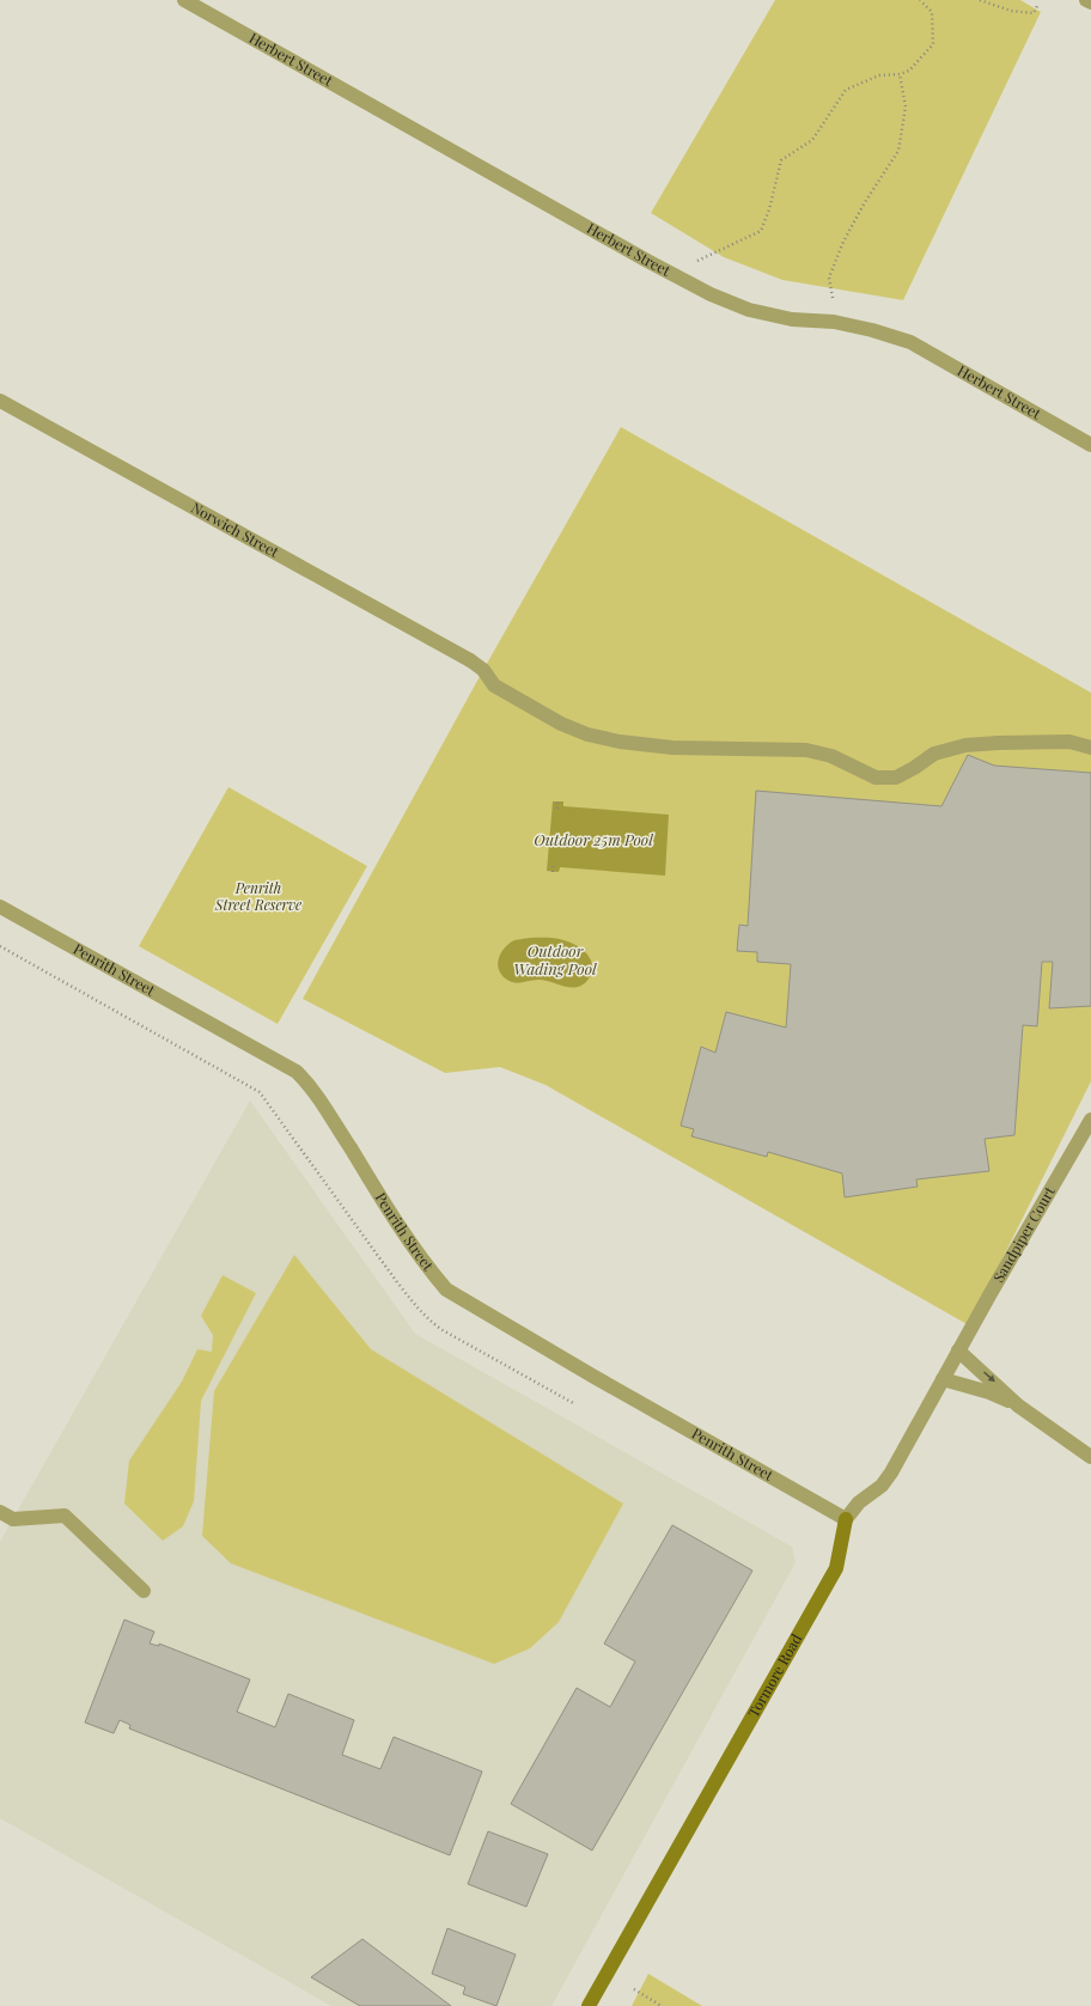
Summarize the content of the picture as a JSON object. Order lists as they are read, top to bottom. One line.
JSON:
{"streets":{"street":["Herbert Street","Norwich Street","Penrith Street","Sandpiper Court","Tormore Road"]},"crossings":[["Penrith Street","Tormore Road"],["Sandpiper Court","Tormore Road"]],"water":["Outdoor 25m Pool","Outdoor Wading Pool"],"parks":["Penrith Street Reserve"]}
